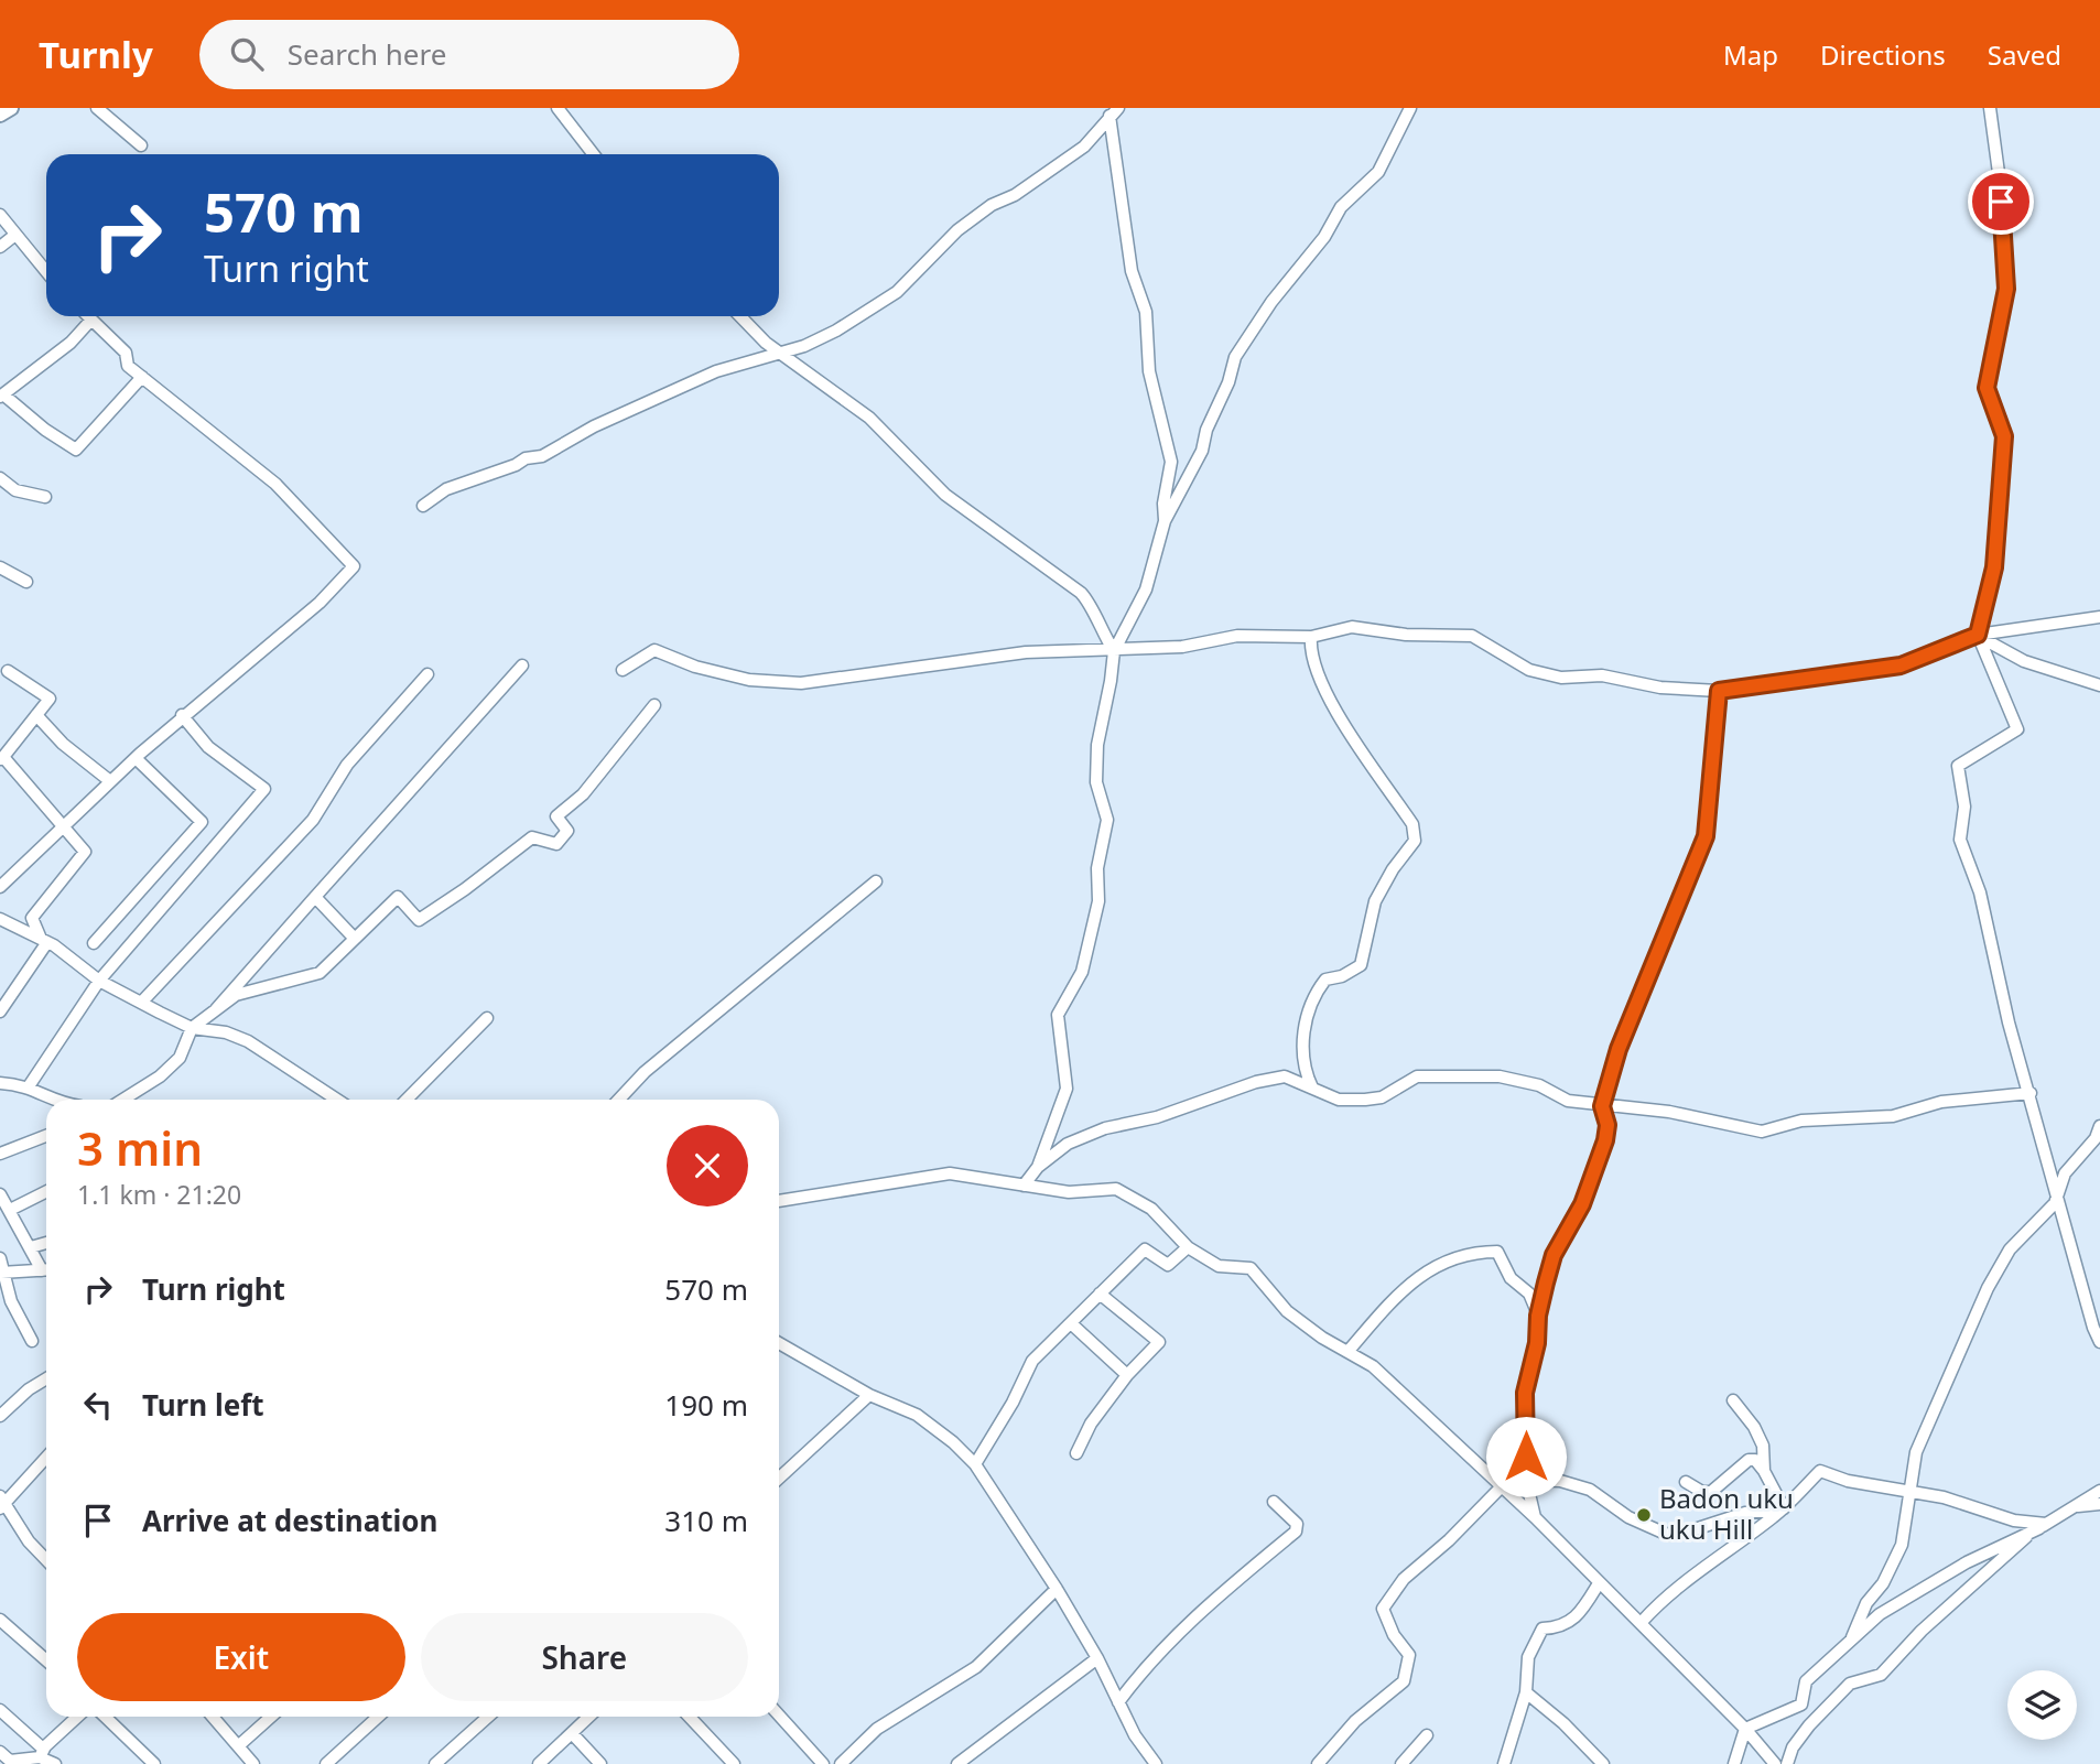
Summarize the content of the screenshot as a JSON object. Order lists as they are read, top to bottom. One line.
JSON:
{"places":["Badon uku uku Hill"],"page":{"header":"Turnly","search":"Search here","nav":["Map","Directions","Saved"],"turn":["570 m","Turn right"],"heading":["3 min","1.1 km · 21:20"],"list":[{"name":"Turn right","value":"570 m"},{"name":"Turn left","value":"190 m"},{"name":"Arrive at destination","value":"310 m"}],"buttons":["Exit","Share"]}}
